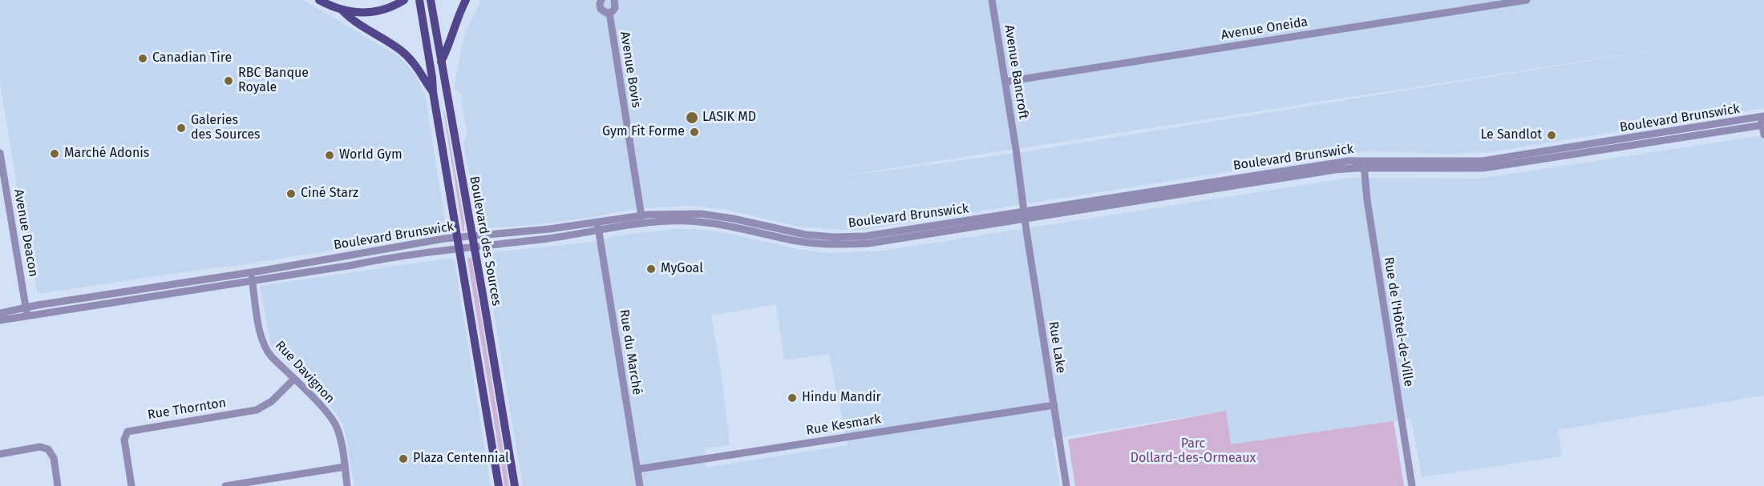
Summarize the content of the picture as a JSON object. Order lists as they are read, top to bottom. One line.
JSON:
{"streets":{"main road":["Boulevard des Sources"],"street":["Avenue Oneida","Avenue Bovis","Avenue Bancroft","Boulevard Brunswick","Avenue Deacon","Rue de l'Hôtel-de-Ville","Rue Lake","Rue du Marché","Rue Davignon","Rue Thornton","Rue Kesmark"]},"crossings":[["Avenue Oneida","Avenue Bancroft"],["Avenue Bovis","Boulevard Brunswick"],["Avenue Bancroft","Boulevard Brunswick"],["Avenue Bancroft","Rue Lake"],["Boulevard Brunswick","Avenue Deacon"],["Boulevard Brunswick","Boulevard des Sources"],["Boulevard Brunswick","Rue de l'Hôtel-de-Ville"],["Boulevard Brunswick","Rue Lake"],["Boulevard Brunswick","Rue du Marché"],["Boulevard Brunswick","Rue Davignon"],["Rue Lake","Rue Kesmark"],["Rue du Marché","Rue Kesmark"],["Rue Davignon","Rue Thornton"]],"parks":["Parc Dollard-des-Ormeaux"],"places":["Canadian Tire","RBC Banque Royale","LASIK MD","Galeries des Sources","Gym Fit Forme","Le Sandlot","Marché Adonis","World Gym","Ciné Starz","MyGoal","Hindu Mandir","Plaza Centennial"]}
